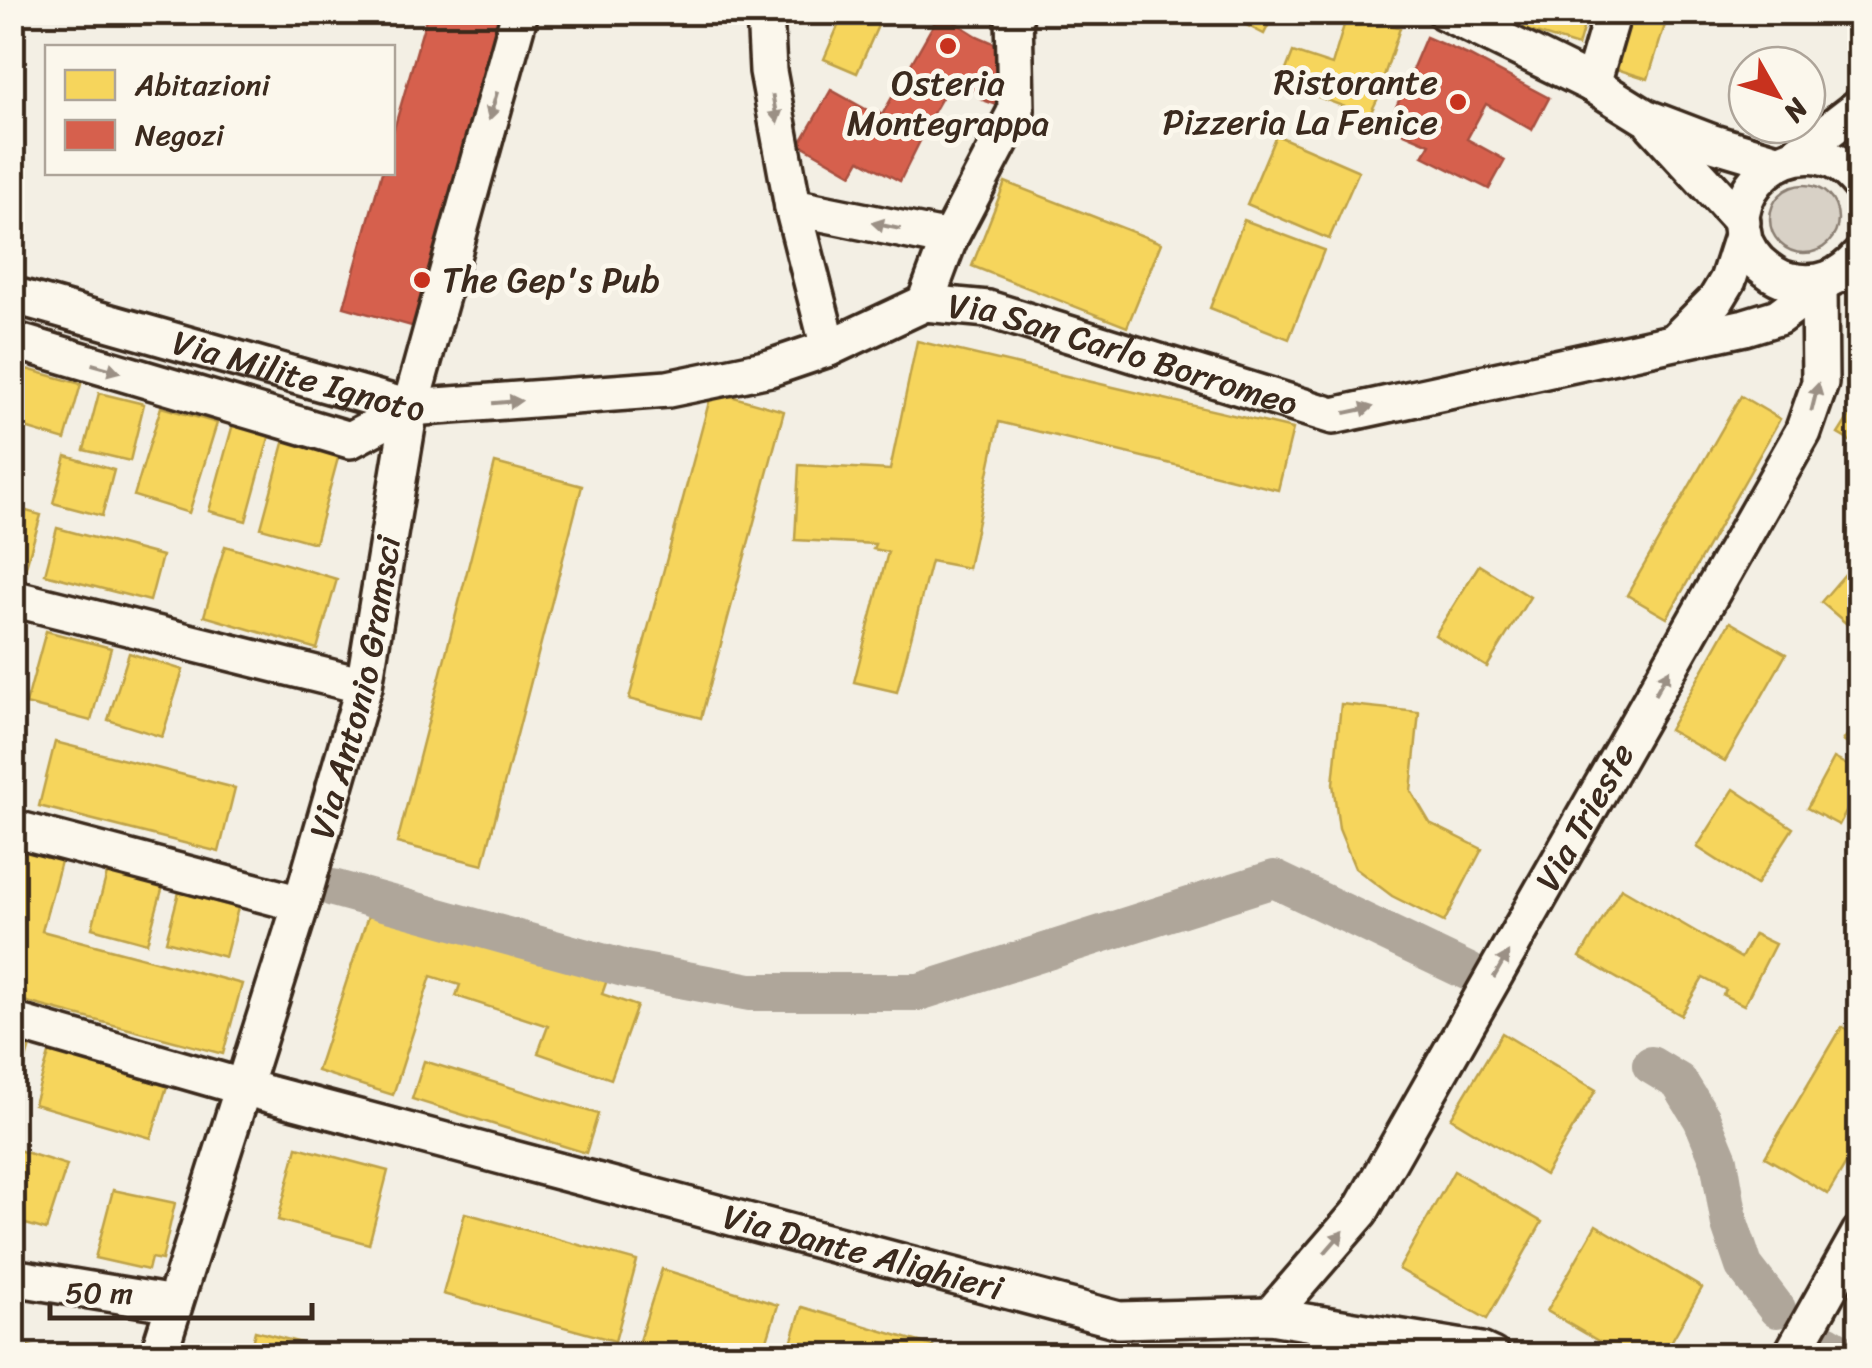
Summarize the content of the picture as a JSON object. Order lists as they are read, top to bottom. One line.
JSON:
{"streets":{"street":["Via San Carlo Borromeo","Via Milite Ignoto","Via Antonio Gramsci","Via Trieste","Via Dante Alighieri"]},"crossings":[["Via San Carlo Borromeo","Via Milite Ignoto"],["Via San Carlo Borromeo","Via Antonio Gramsci"],["Via San Carlo Borromeo","Via Trieste"],["Via Milite Ignoto","Via Antonio Gramsci"],["Via Antonio Gramsci","Via Dante Alighieri"],["Via Trieste","Via Dante Alighieri"]],"one_way":["Via San Carlo Borromeo","Via Trieste"],"places":["Osteria Montegrappa","Ristorante Pizzeria La Fenice","The Gep's Pub"],"legend":["Abitazioni","Negozi"],"scale_bar":"50 m","north":"bottom right"}
